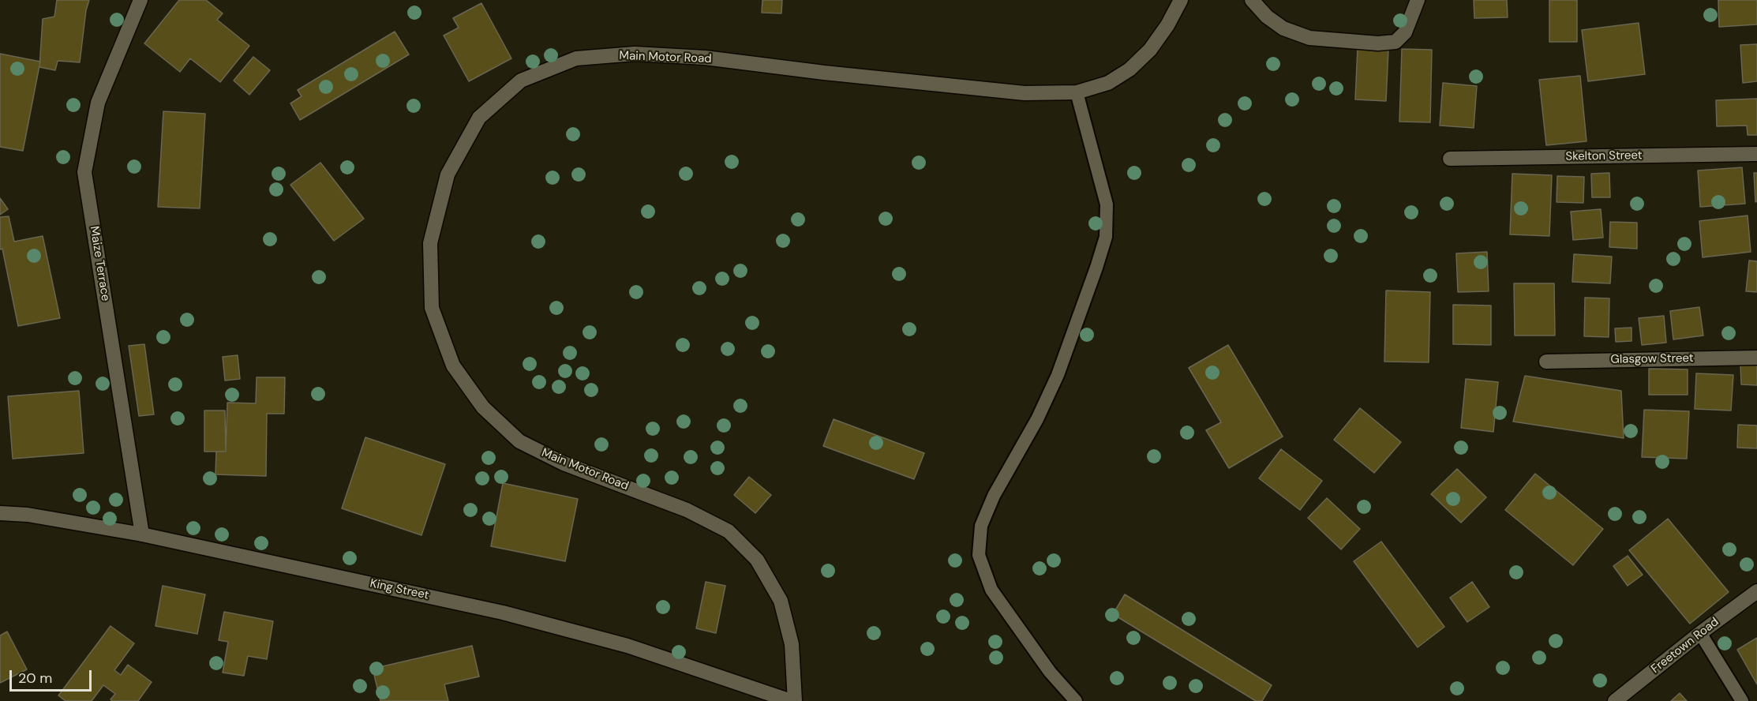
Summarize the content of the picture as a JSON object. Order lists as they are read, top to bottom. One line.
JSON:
{"streets":{"main road":["Main Motor Road","Skelton Street","Maize Terrace","Glasgow Street","King Street","Freetown Road"]},"crossings":[["Maize Terrace","King Street"]],"scale_bar":"20 m"}
